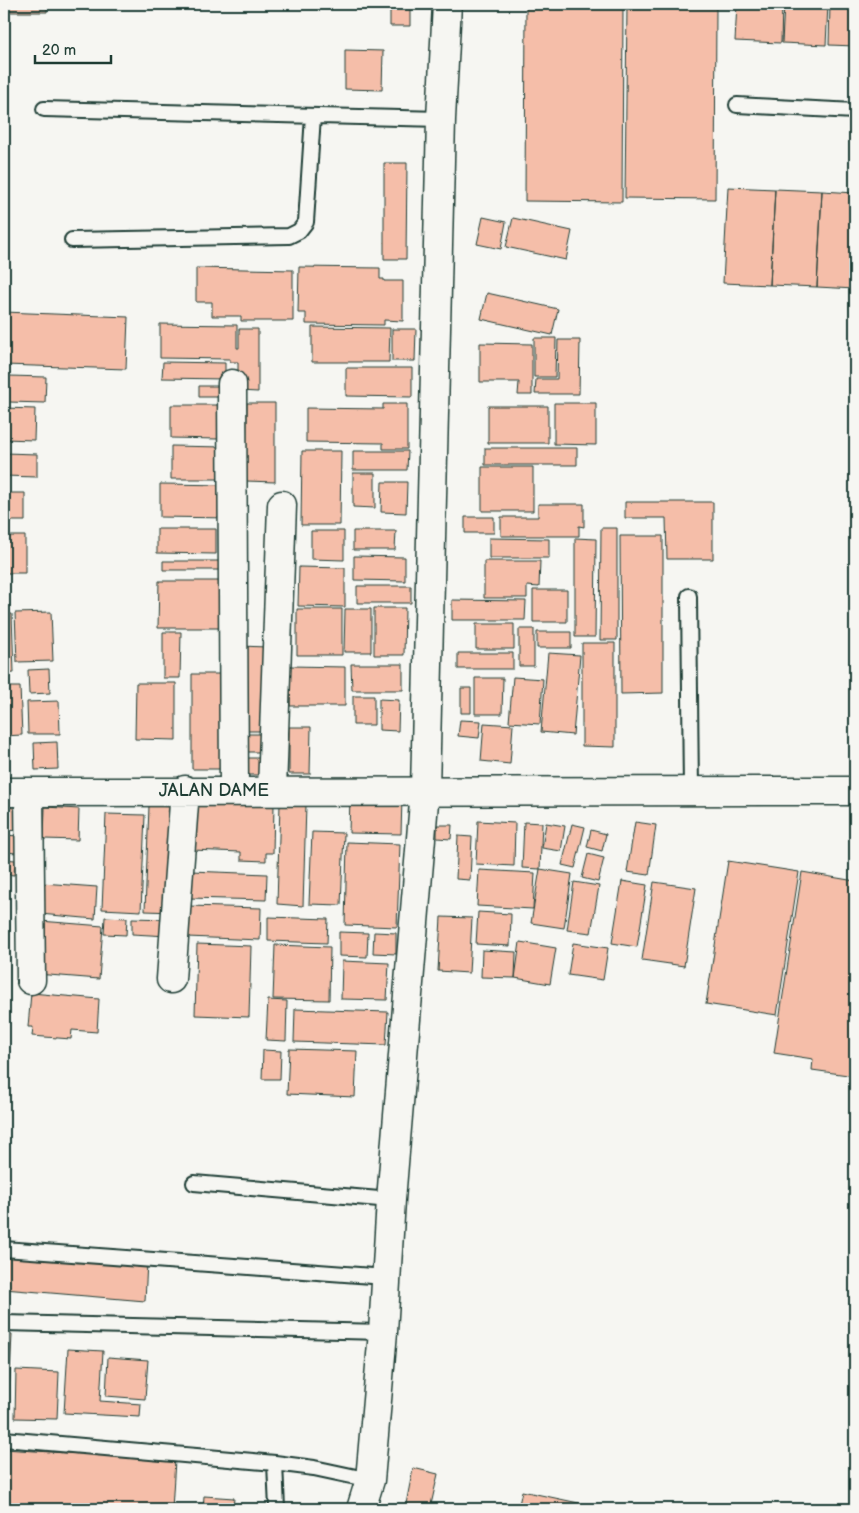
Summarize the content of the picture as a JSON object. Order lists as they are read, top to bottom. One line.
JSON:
{"streets":{"street":["JALAN DAME"]},"scale_bar":"20 m"}
